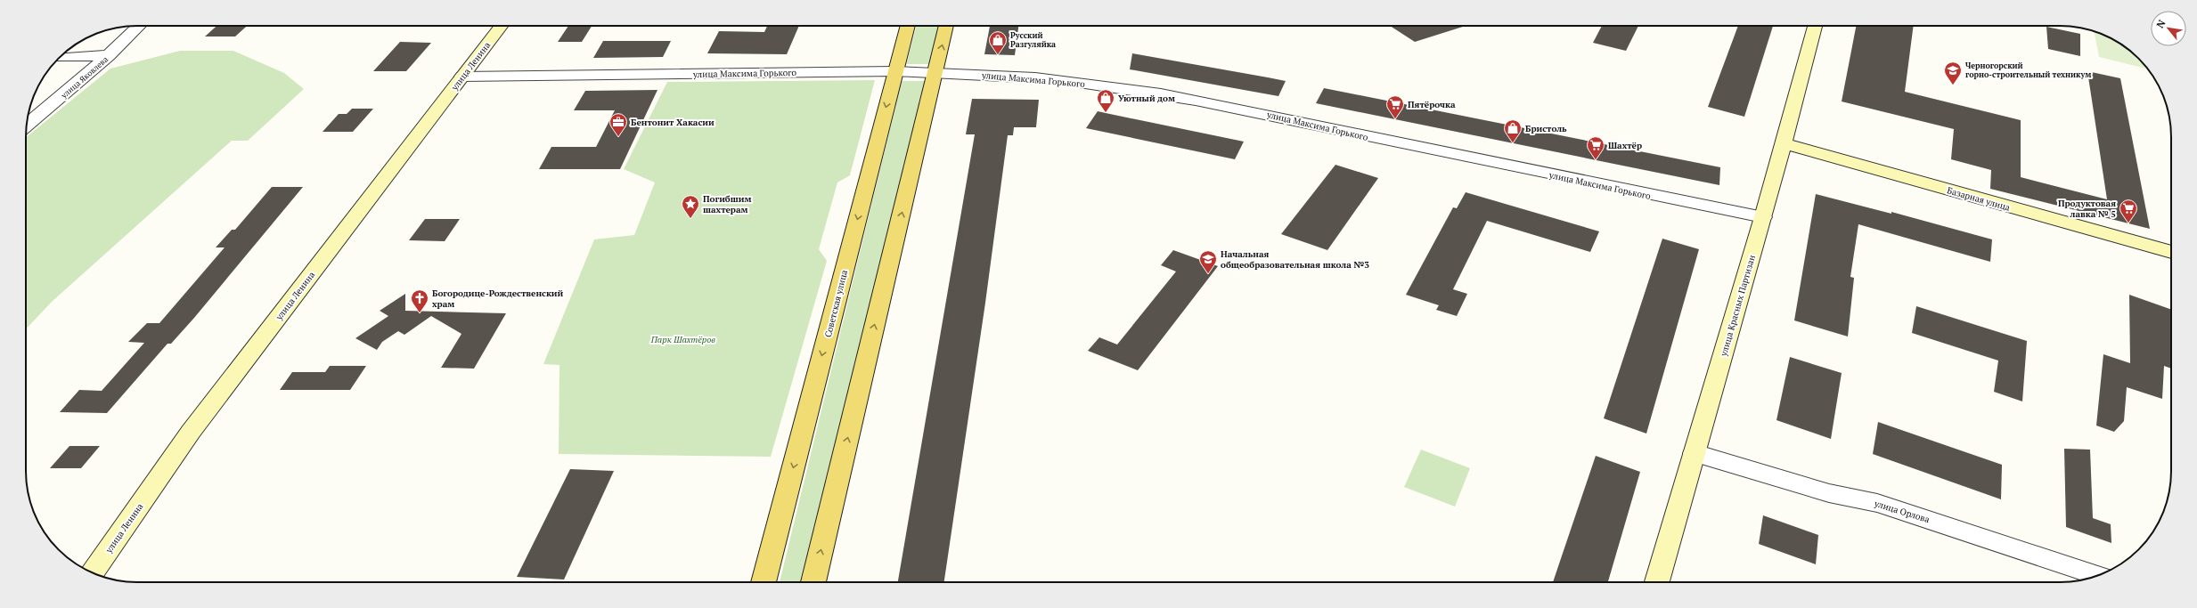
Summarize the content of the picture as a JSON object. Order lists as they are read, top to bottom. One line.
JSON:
{"streets":{"main road":["Советская улица"],"street":["улица Ленина","улица Максима Горького","улица Яковлева","Базарная улица","улица Красных Партизан","улица Орлова"]},"crossings":[["улица Ленина","улица Максима Горького"],["улица Максима Горького","Советская улица"],["улица Максима Горького","улица Красных Партизан"],["Базарная улица","улица Красных Партизан"],["улица Красных Партизан","улица Орлова"]],"parks":["Парк Шахтёров"],"places":{"shop":["Русский Разгуляйка","Уютный дом","Бристоль"],"school or university":["Черногорский горно-строительный техникум","Начальная общеобразовательная школа №3"],"supermarket":["Пятёрочка","Шахтёр","Продуктовая лавка № 5"],"office":["Бентонит Хакасии"],"place":["Погибшим шахтерам"],"church":["Богородице-Рождественский храм"]},"north":"top left"}
